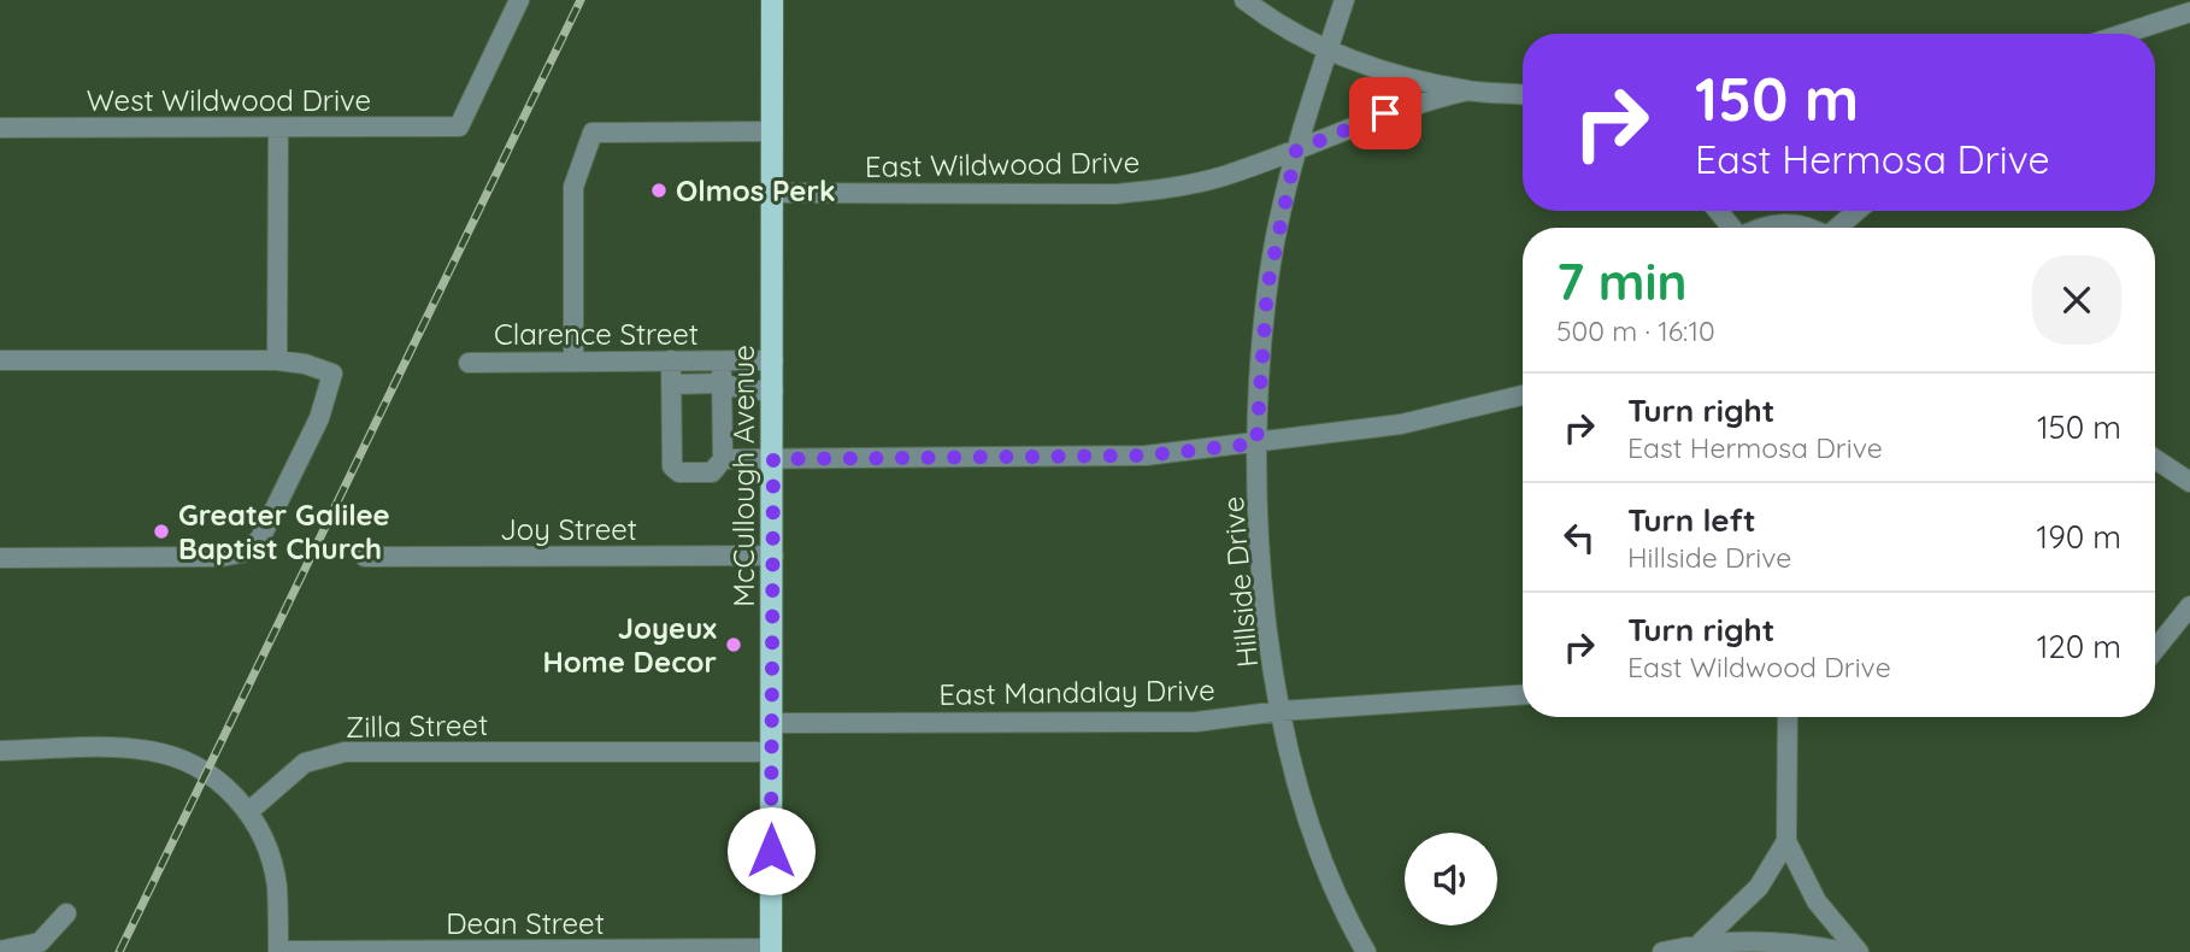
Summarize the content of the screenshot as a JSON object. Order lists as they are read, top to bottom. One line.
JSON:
{"streets":{"main road":["McCullough Avenue"],"street":["West Wildwood Drive","East Wildwood Drive","Clarence Street","Joy Street","Hillside Drive","East Mandalay Drive","Zilla Street","Dean Street"]},"crossings":[["East Wildwood Drive","McCullough Avenue"],["East Wildwood Drive","Hillside Drive"],["Clarence Street","McCullough Avenue"],["McCullough Avenue","Joy Street"],["McCullough Avenue","East Mandalay Drive"],["McCullough Avenue","Zilla Street"],["McCullough Avenue","Dean Street"],["Hillside Drive","East Mandalay Drive"]],"places":["Olmos Perk","Greater Galilee Baptist Church","Joyeux Home Decor"],"page":{"turn":["150 m","East Hermosa Drive"],"heading":["7 min","500 m · 16:10"],"list":[{"name":"Turn right","note":"East Hermosa Drive","value":"150 m"},{"name":"Turn left","note":"Hillside Drive","value":"190 m"},{"name":"Turn right","note":"East Wildwood Drive","value":"120 m"}]}}
